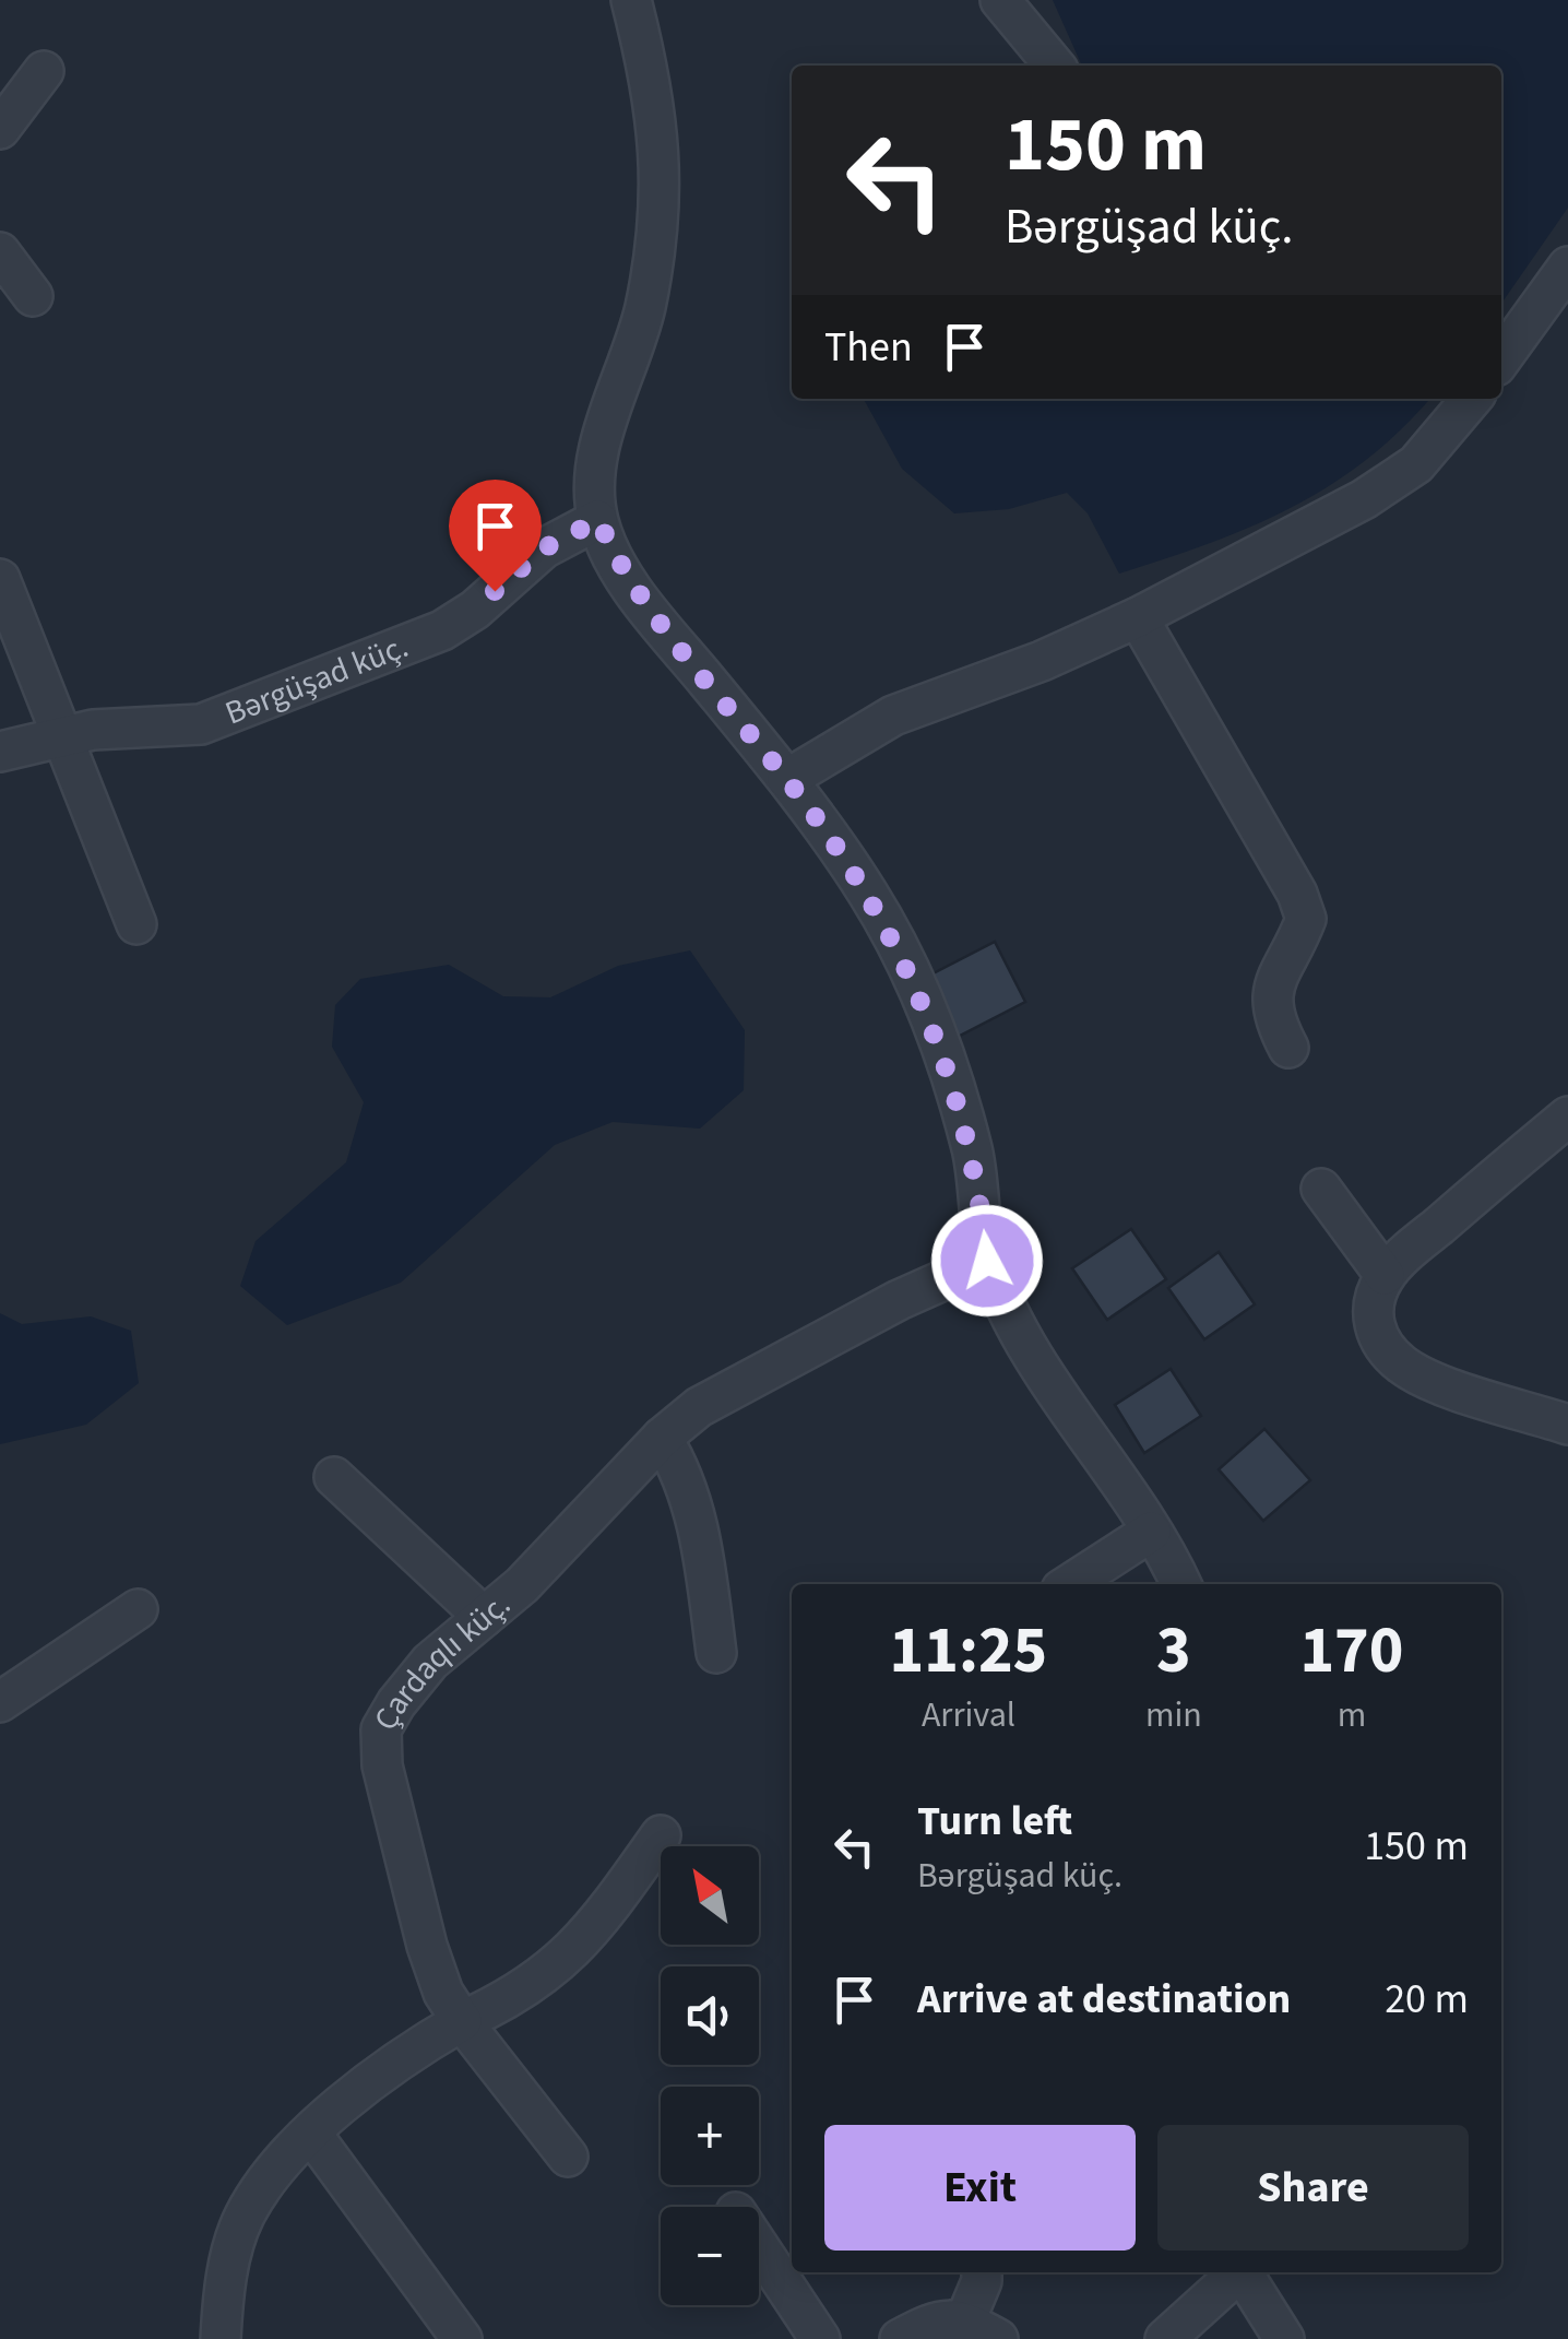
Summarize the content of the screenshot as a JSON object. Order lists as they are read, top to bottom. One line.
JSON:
{"streets":{"street":["Bərgüşad küç.","Çardaqlı küç."]},"north":"top left","page":{"turn":["150 m","Bərgüşad küç."],"then":"Then","eta":["11:25","Arrival","3","min","170","m"],"list":[{"name":"Turn left","note":"Bərgüşad küç.","value":"150 m"},{"name":"Arrive at destination","value":"20 m"}],"map_buttons":["+","−"],"buttons":["Exit","Share"]}}
